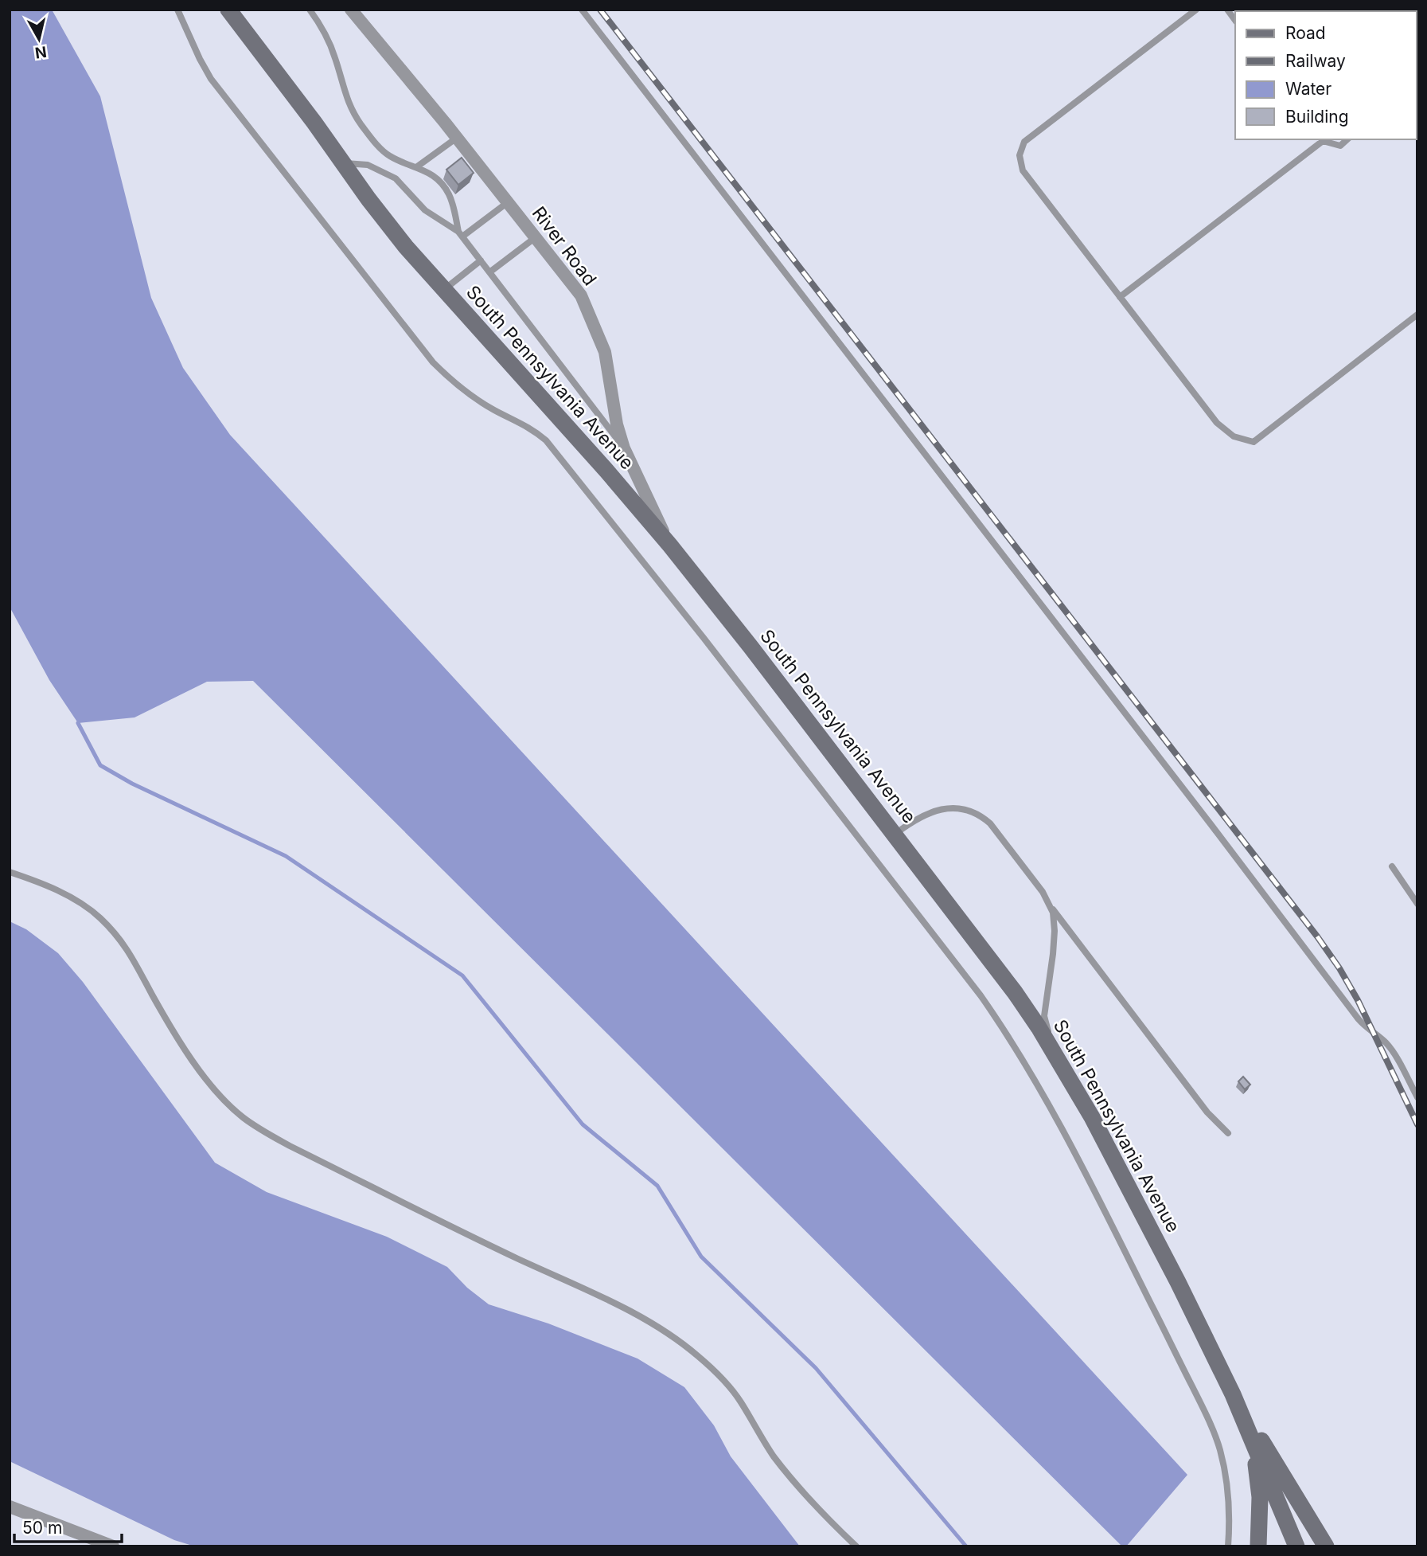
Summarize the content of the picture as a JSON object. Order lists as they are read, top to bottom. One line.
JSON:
{"streets":{"street":["River Road","South Pennsylvania Avenue"]},"crossings":[["River Road","South Pennsylvania Avenue"]],"legend":["Road","Railway","Water","Building"],"scale_bar":"50 m","north":"bottom"}
